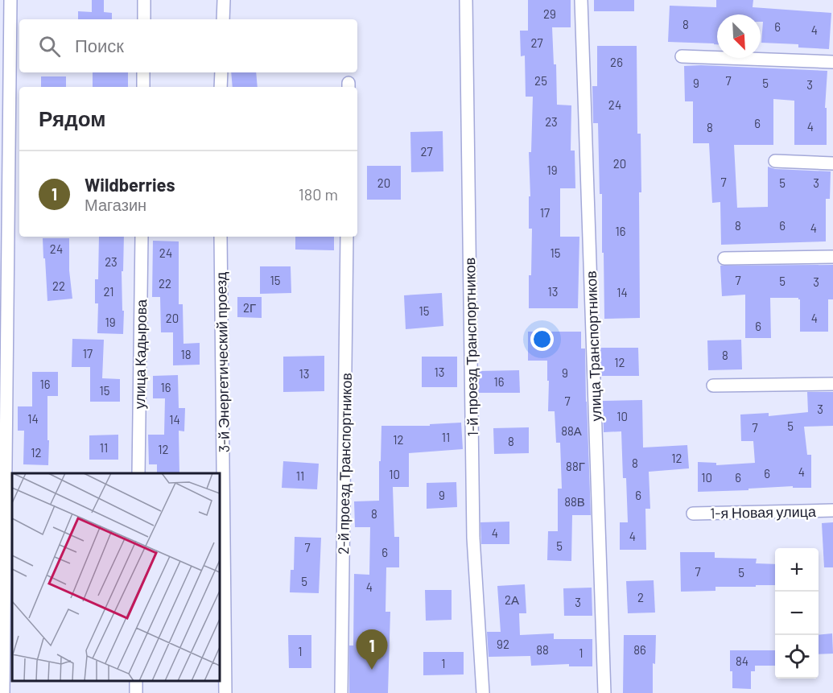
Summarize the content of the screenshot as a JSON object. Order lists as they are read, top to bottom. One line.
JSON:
{"streets":{"street":["улица Транспортников","1-й проезд Транспортников","улица Кадырова","3-й Энергетический проезд","2-й проезд Транспортников","1-я Новая улица"]},"house_numbers":["29","8","6","4","27","26","25","7","9","5","3","24","23","6","4","8","27","20","19","7","20","5","3","17","8","6","4","16","24","24","15","23","15","7","5","3","22","22","21","13","14","2Г","15","20","4","19","6","17","18","8","12","13","9","13","16","16","16","15","7","3","10","14","14","5","7","88А","11","12","8","11","12","12","12","8","88Г","4","6","10","11","10","6","9","6","88В","8","4","4","5","7","6","7","5","5","4","2","2А","3","92","88","86","1","1","84","1"],"north":"bottom right","page":{"search":"Поиск","heading":"Рядом","list":[{"mark":"1","name":"Wildberries","note":"Магазин","value":"180 m"}],"map_buttons":["+","−"],"pins":"1"}}
